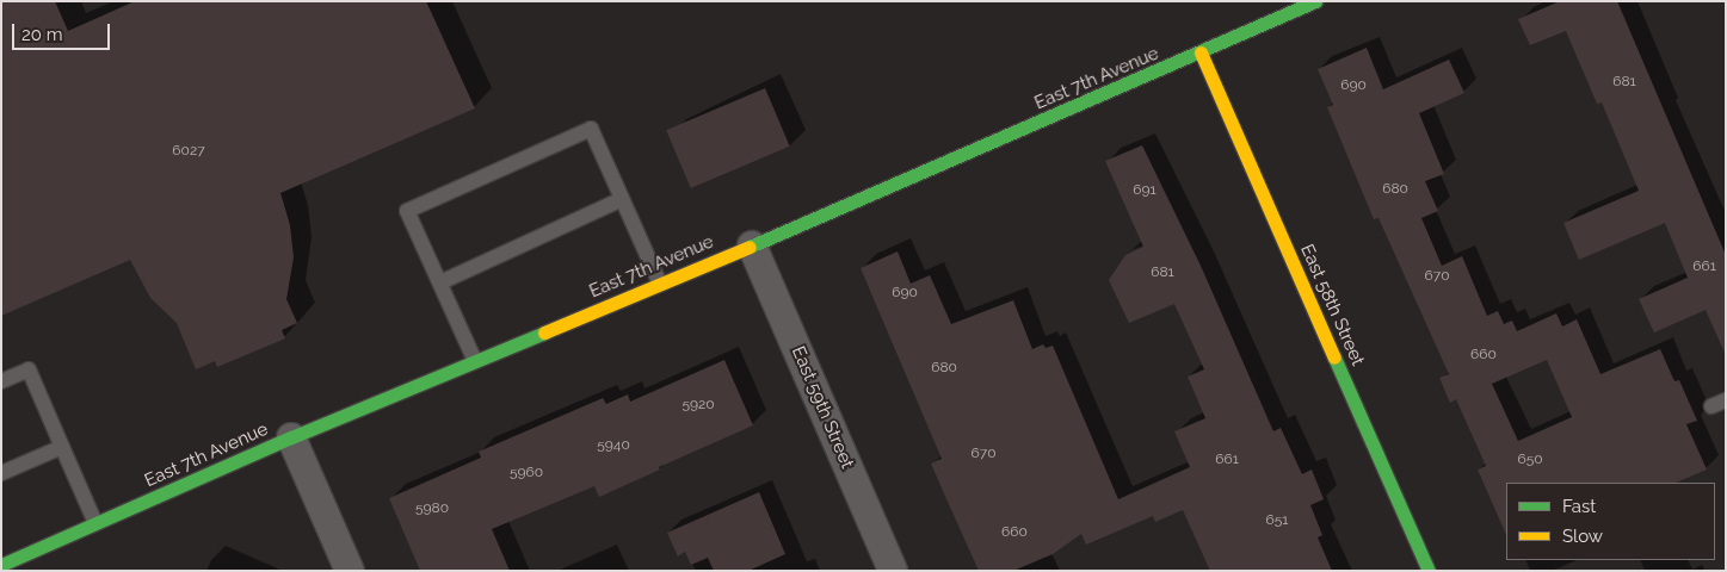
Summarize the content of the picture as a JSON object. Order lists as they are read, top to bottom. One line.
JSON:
{"streets":{"street":["East 7th Avenue","East 58th Street","East 59th Street"]},"crossings":[["East 7th Avenue","East 58th Street"],["East 7th Avenue","East 59th Street"]],"house_numbers":["681","690","6027","680","691","661","681","670","690","660","680","5920","5940","670","661","650","5960","5980","651","660"],"legend":["Fast","Slow"],"scale_bar":"20 m"}
